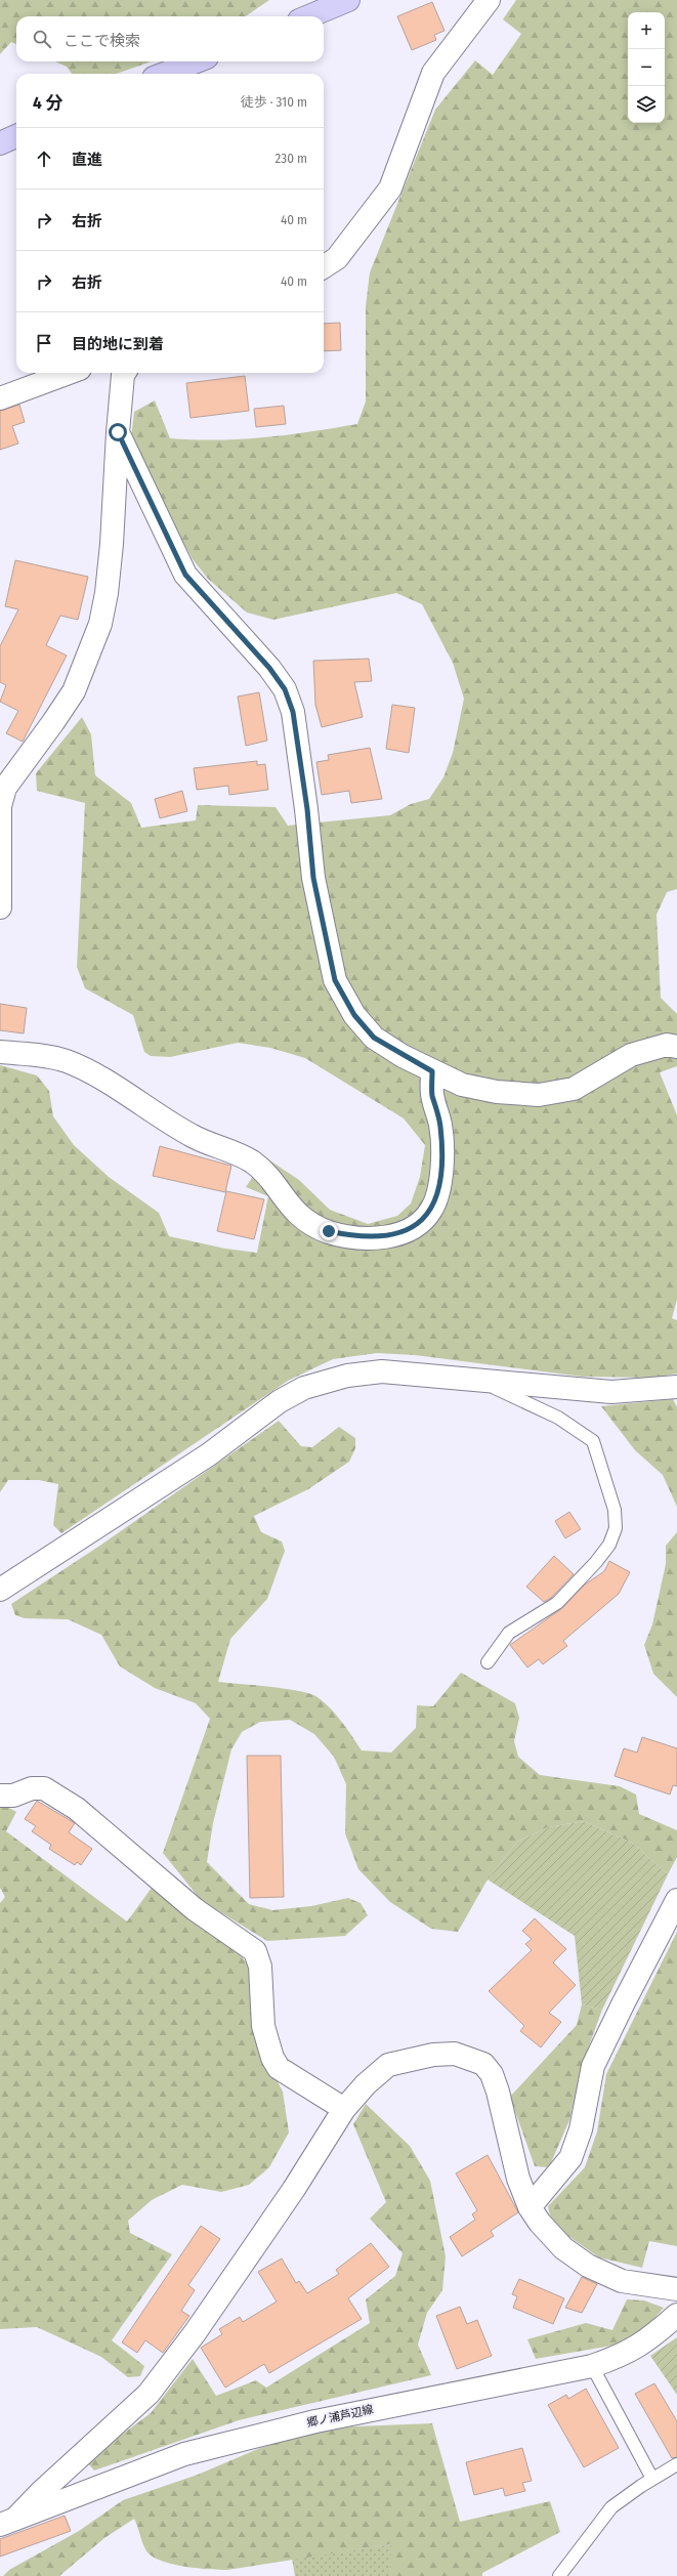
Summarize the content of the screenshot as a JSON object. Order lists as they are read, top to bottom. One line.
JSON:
{"streets":{"street":["郷ノ浦芦辺線"]},"page":{"map_buttons":["+","−"],"search":"ここで検索","heading":["4 分","徒歩 · 310 m"],"list":[["直進","230 m"],["右折","40 m"],["右折","40 m"],"目的地に到着"]}}
